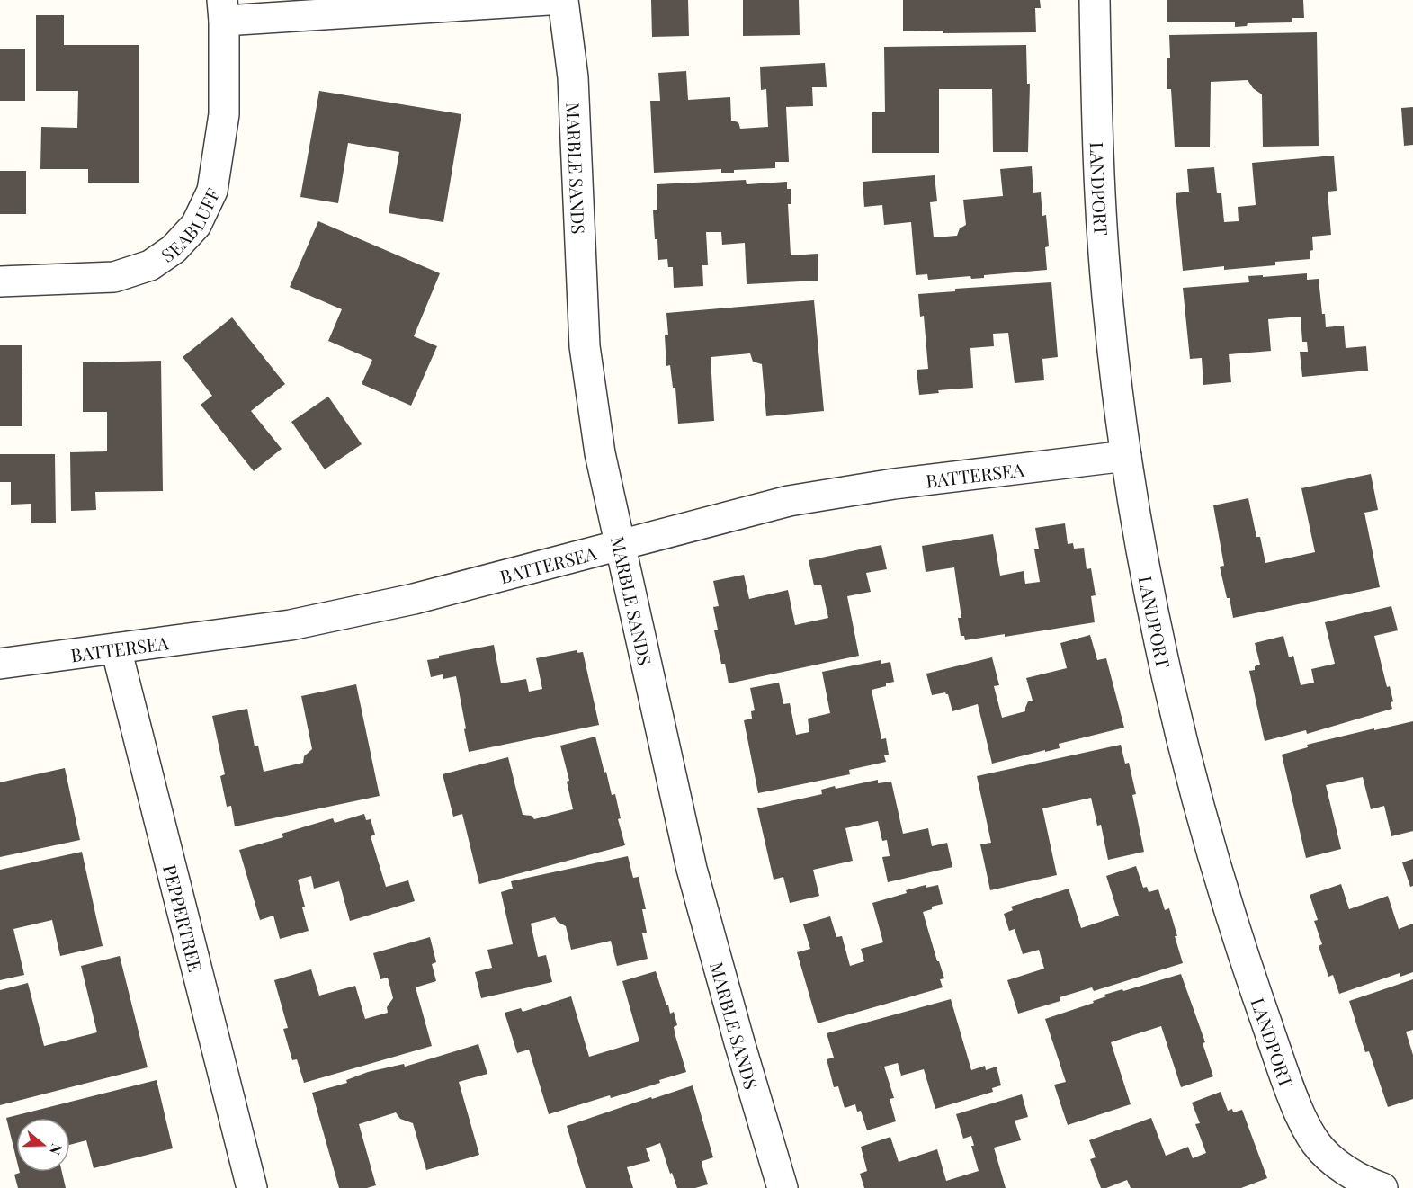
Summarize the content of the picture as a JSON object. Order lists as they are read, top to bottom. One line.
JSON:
{"streets":{"street":["MARBLE SANDS","LANDPORT","SEABLUFF","BATTERSEA","PEPPERTREE"]},"crossings":[["MARBLE SANDS","BATTERSEA"],["LANDPORT","BATTERSEA"],["BATTERSEA","PEPPERTREE"]],"north":"right"}
